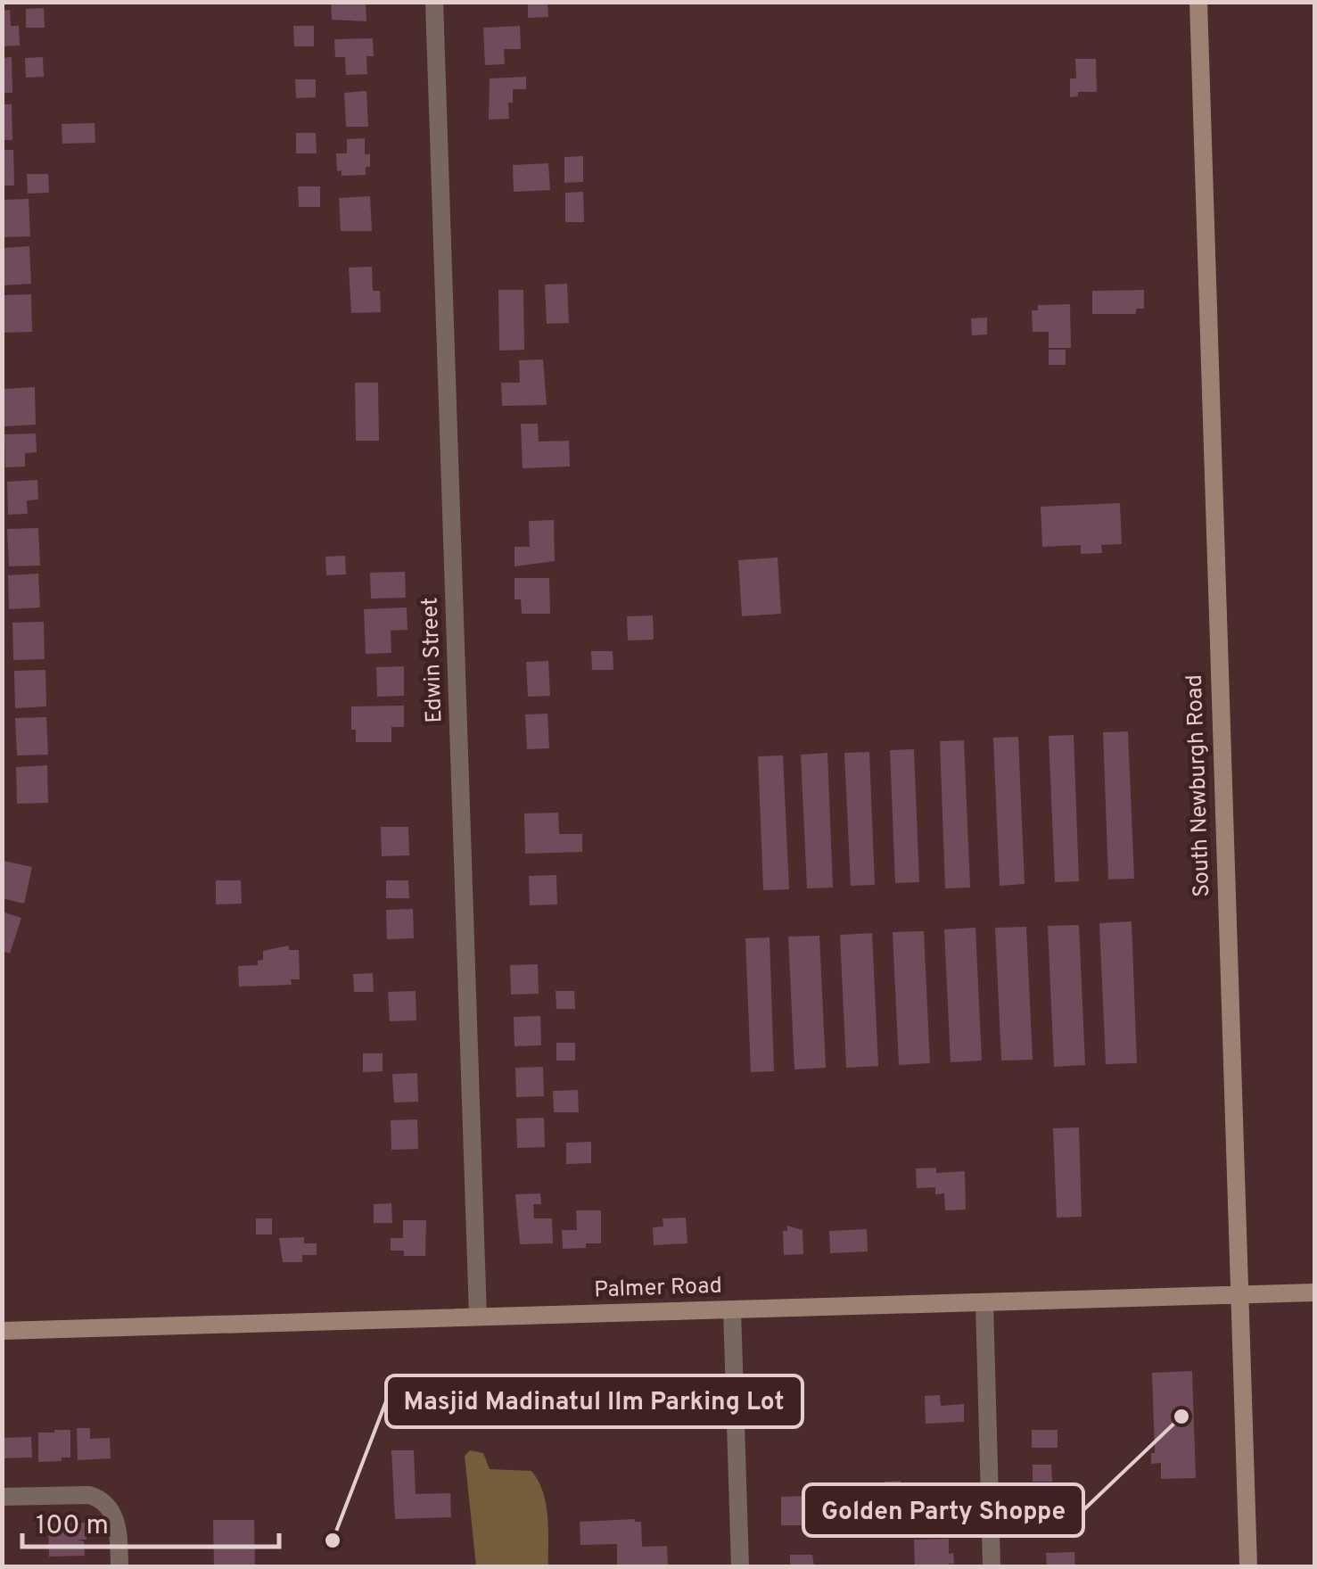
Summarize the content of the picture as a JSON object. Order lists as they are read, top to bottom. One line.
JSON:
{"streets":{"main road":["South Newburgh Road","Palmer Road"],"street":["Edwin Street"]},"crossings":[["Edwin Street","Palmer Road"],["South Newburgh Road","Palmer Road"]],"places":["Golden Party Shoppe","Masjid Madinatul Ilm Parking Lot"],"scale_bar":"100 m"}
